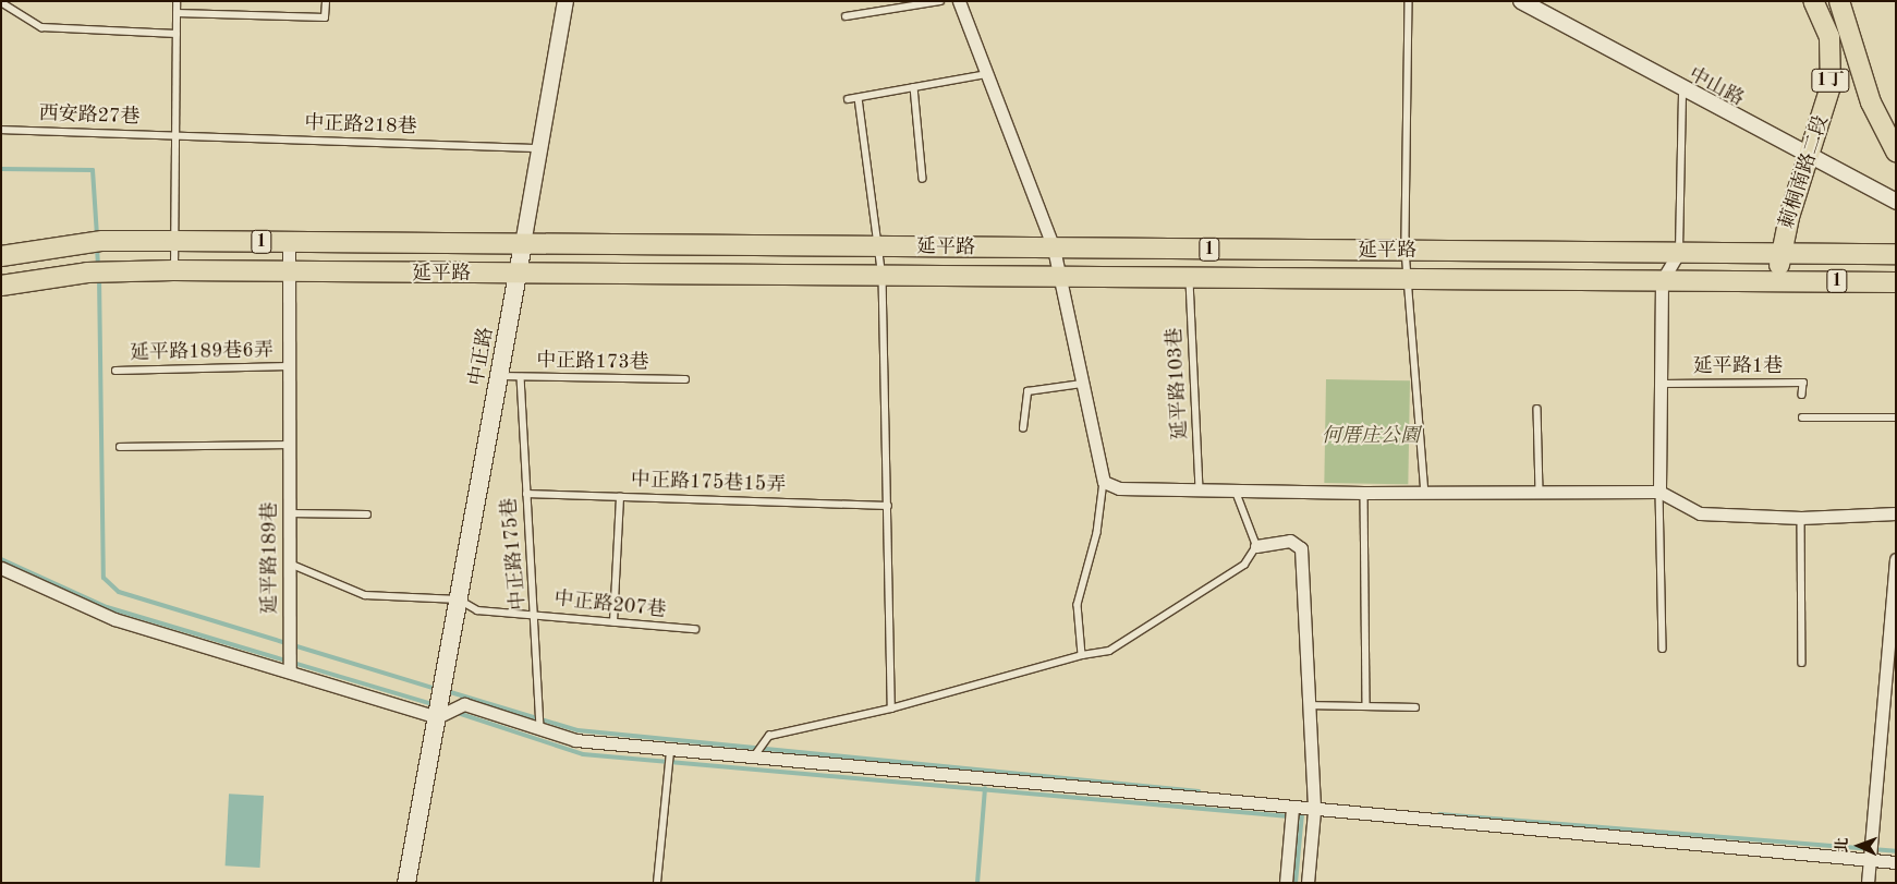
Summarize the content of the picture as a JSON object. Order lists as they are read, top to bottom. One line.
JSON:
{"streets":{"main road":["1丁","莿桐南路二段","1","延平路","中正路"],"street":["中山路","延平路189巷"],"lane":["西安路27巷","中正路218巷","延平路189巷6弄","中正路173巷","延平路1巷","延平路103巷","中正路175巷15弄","中正路175巷","中正路207巷"]},"crossings":[["中山路","莿桐南路二段"],["西安路27巷","中正路218巷"],["中正路218巷","中正路"],["莿桐南路二段","延平路"],["延平路","中正路"],["延平路","延平路103巷"],["延平路","延平路189巷"],["延平路189巷6弄","延平路189巷"],["中正路","中正路173巷"],["中正路","中正路207巷"],["中正路173巷","中正路175巷"],["中正路175巷15弄","中正路175巷"],["中正路175巷","中正路207巷"]],"parks":["何厝庄公園"],"north":"left"}
